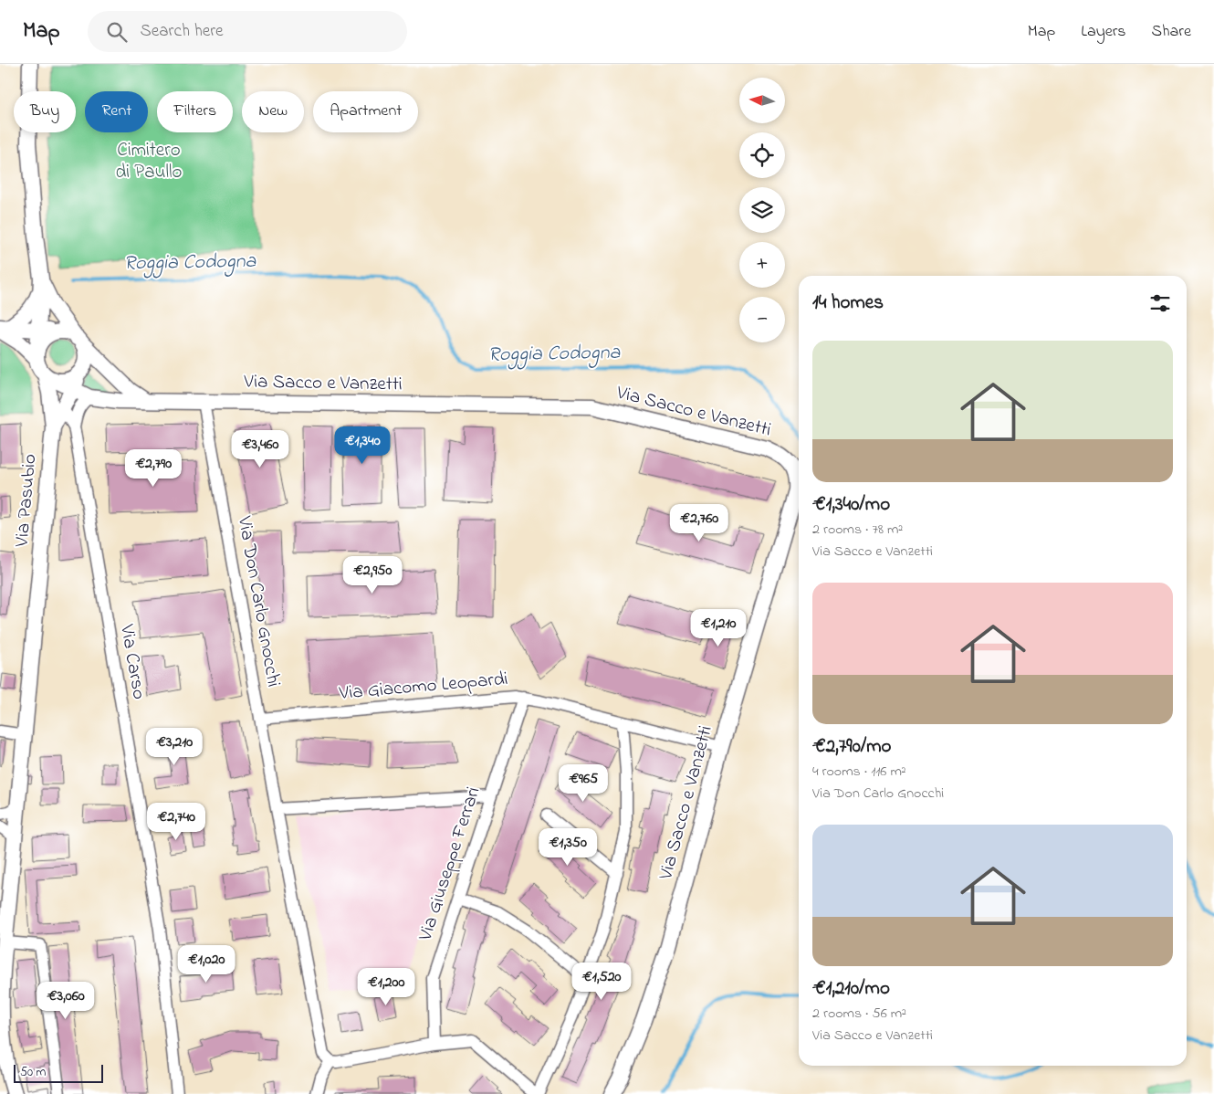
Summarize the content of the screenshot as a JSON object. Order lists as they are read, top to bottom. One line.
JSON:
{"streets":{"street":["Via Sacco e Vanzetti","Via Pasubio","Via Don Carlo Gnocchi","Via Carso","Via Giacomo Leopardi","Via Giuseppe Ferrari"]},"crossings":[["Via Sacco e Vanzetti","Via Pasubio"],["Via Sacco e Vanzetti","Via Don Carlo Gnocchi"],["Via Sacco e Vanzetti","Via Carso"],["Via Sacco e Vanzetti","Via Giacomo Leopardi"],["Via Pasubio","Via Carso"],["Via Don Carlo Gnocchi","Via Giacomo Leopardi"],["Via Giacomo Leopardi","Via Giuseppe Ferrari"]],"water":["Roggia Codogna"],"parks":["Cimitero di Paullo"],"scale_bar":"50 m","north":"left","page":{"header":"Map","search":"Search here","nav":["Map","Layers","Share"],"map_buttons":["+","−"],"chip":["Buy","Rent","Filters","New","Apartment"],"heading":"14 homes","list":[{"name":"€1,340/mo","note":"2 rooms · 78 m² · Via Sacco e Vanzetti"},{"name":"€2,790/mo","note":"4 rooms · 116 m² · Via Don Carlo Gnocchi"},{"name":"€1,210/mo","note":"2 rooms · 56 m² · Via Sacco e Vanzetti"}],"price":["€1,340","€3,460","€2,790","€2,760","€2,950","€1,210","€3,210","€965","€2,740","€1,350","€1,020","€1,520","€1,200","€3,060"],"scale":"50 m"}}
